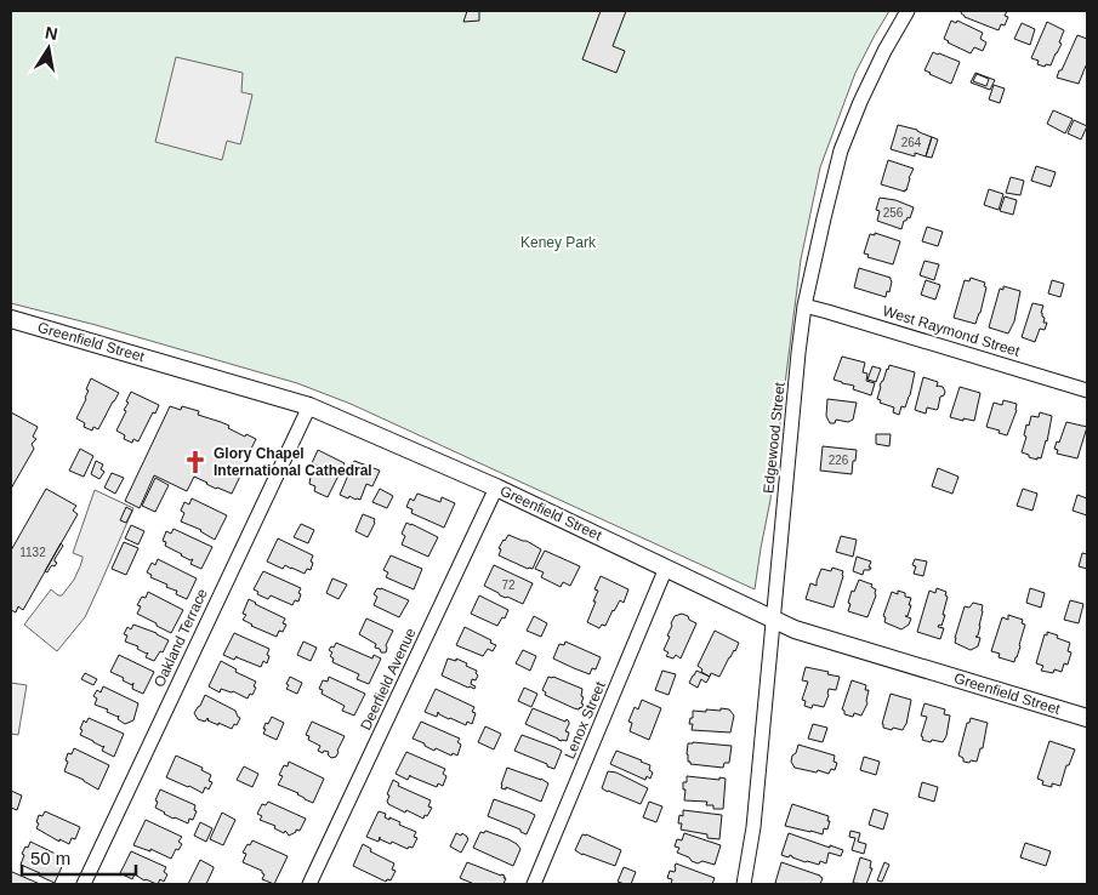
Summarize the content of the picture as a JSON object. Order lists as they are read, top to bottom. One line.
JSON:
{"streets":{"street":["West Raymond Street","Greenfield Street","Edgewood Street","Oakland Terrace","Deerfield Avenue","Lenox Street"]},"crossings":[["West Raymond Street","Edgewood Street"],["Greenfield Street","Edgewood Street"],["Greenfield Street","Oakland Terrace"],["Greenfield Street","Deerfield Avenue"],["Greenfield Street","Lenox Street"]],"parks":["Keney Park"],"places":{"church":["Glory Chapel International Cathedral"]},"house_numbers":["264","256","226","1132","72"],"scale_bar":"50 m","north":"top"}
